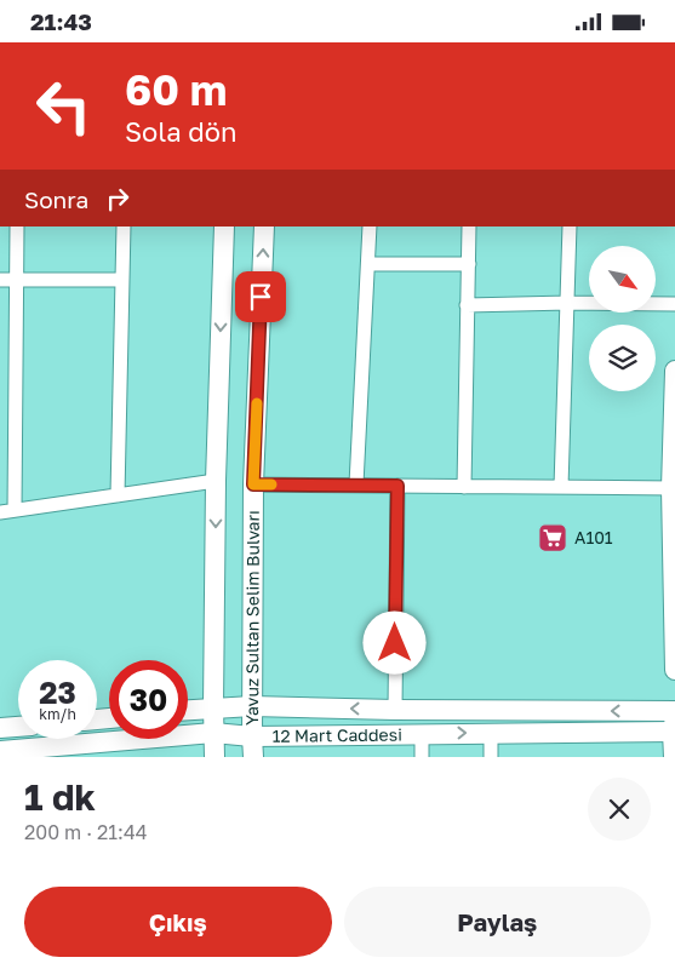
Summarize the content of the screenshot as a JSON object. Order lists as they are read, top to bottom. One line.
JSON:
{"streets":{"street":["Yavuz Sultan Selim Bulvarı","12 Mart Caddesi"]},"crossings":[["Yavuz Sultan Selim Bulvarı","12 Mart Caddesi"]],"places":{"supermarket":["A101"]},"north":"bottom right","page":{"status":"21:43","turn":["60 m","Sola dön"],"then":"Sonra","speed":"23 km/h","limit":"30","heading":["1 dk","200 m · 21:44"],"buttons":["Çıkış","Paylaş"]}}
